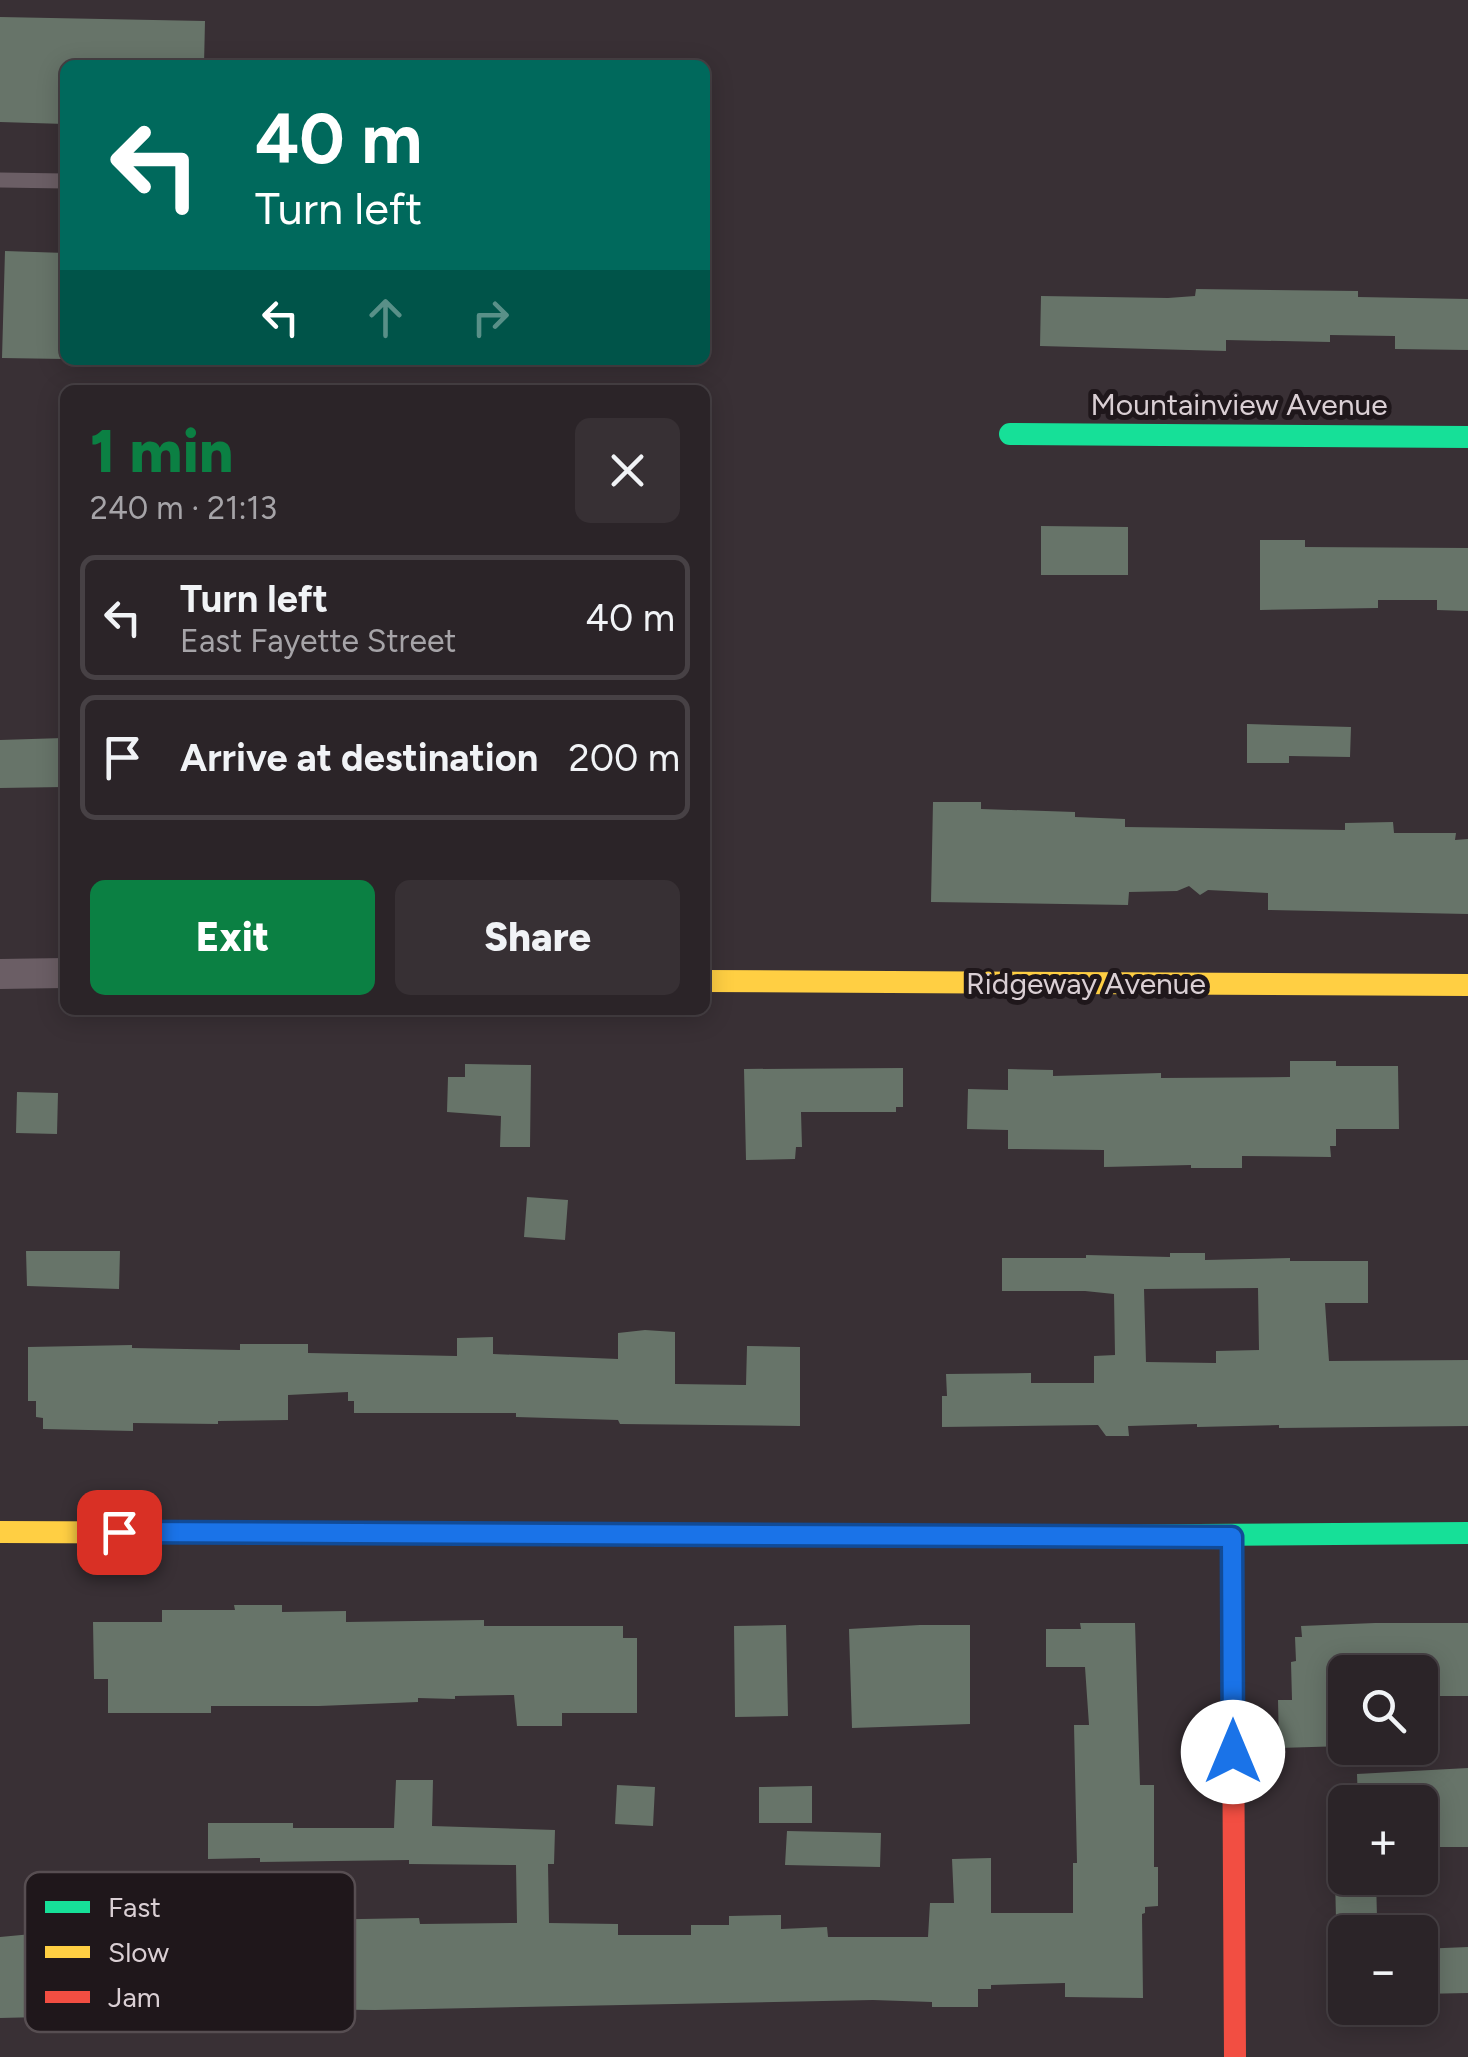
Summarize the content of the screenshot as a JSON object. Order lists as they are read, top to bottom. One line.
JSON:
{"streets":{"street":["Mountainview Avenue","Ridgeway Avenue"]},"legend":["Fast","Slow","Jam"],"page":{"turn":["40 m","Turn left"],"heading":["1 min","240 m · 21:13"],"list":[{"name":"Turn left","note":"East Fayette Street","value":"40 m"},{"name":"Arrive at destination","value":"200 m"}],"buttons":["Exit","Share"],"map_buttons":["+","−"]}}
